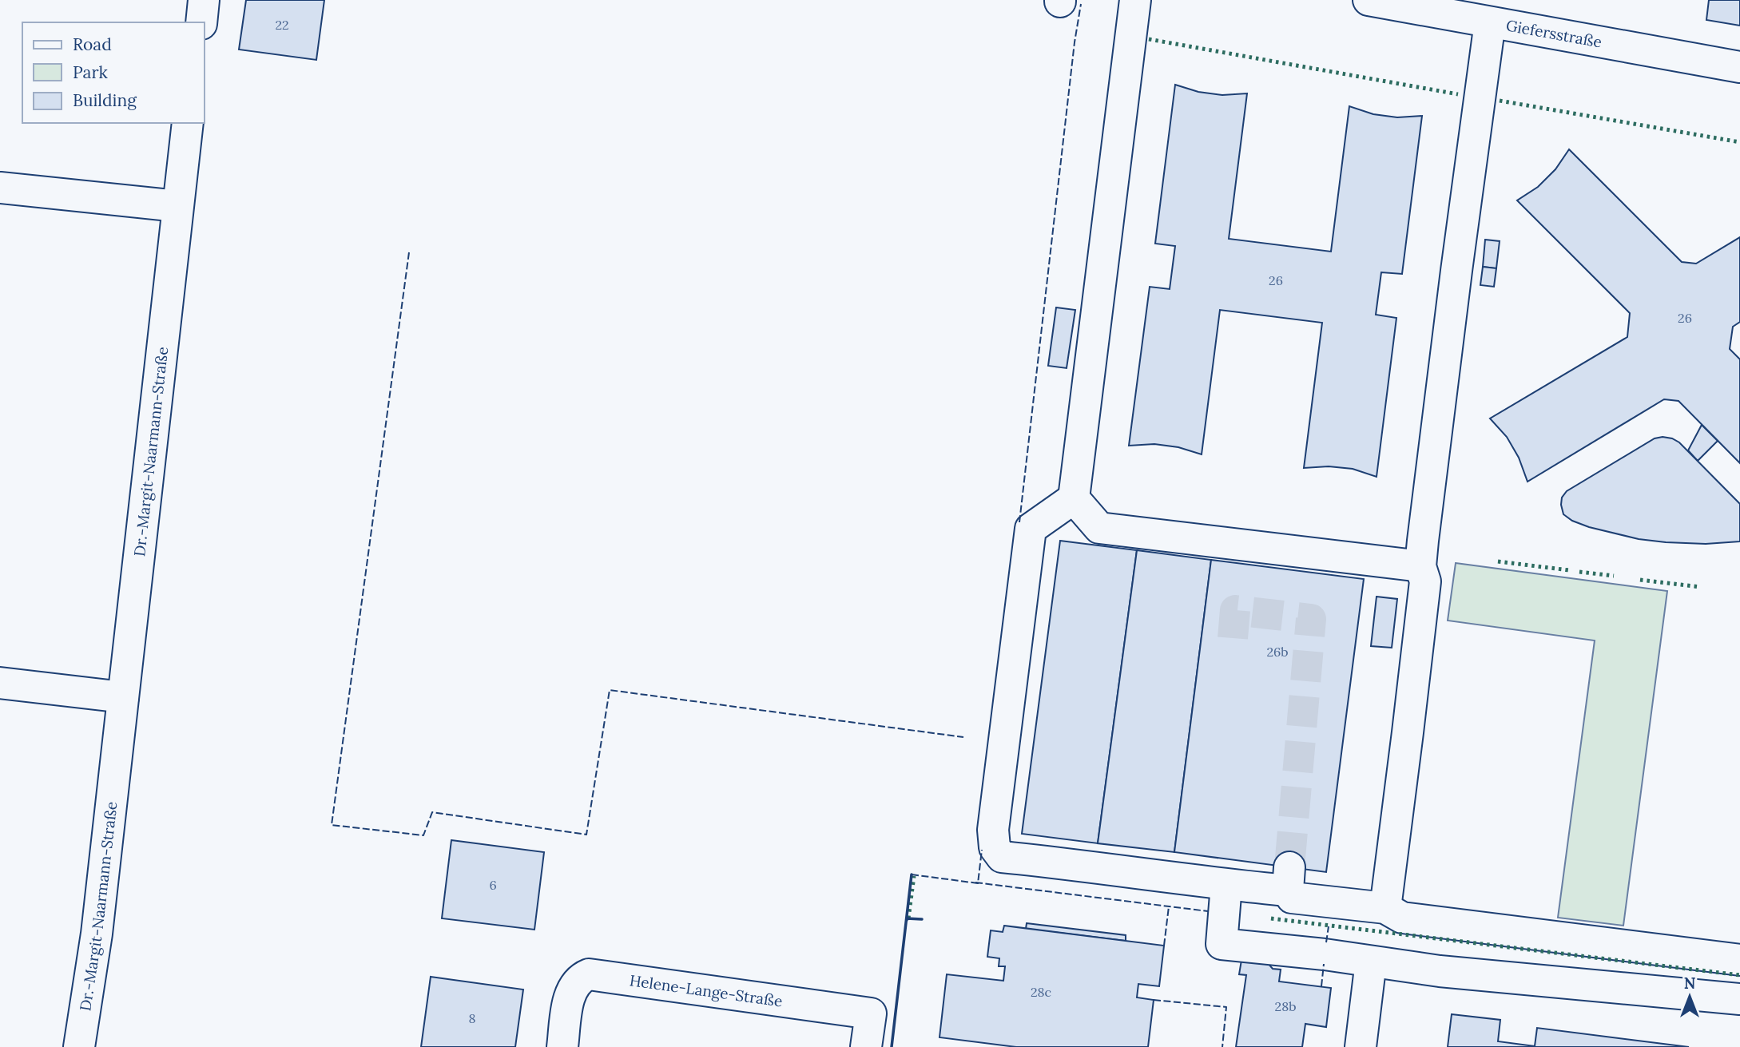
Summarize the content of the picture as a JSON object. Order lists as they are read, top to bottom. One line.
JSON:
{"streets":{"street":["Giefersstraße","Dr.-Margit-Naarmann-Straße","Helene-Lange-Straße"]},"house_numbers":["22","26","26","26b","6","28c","28b","8"],"legend":["Road","Park","Building"],"north":"top"}
